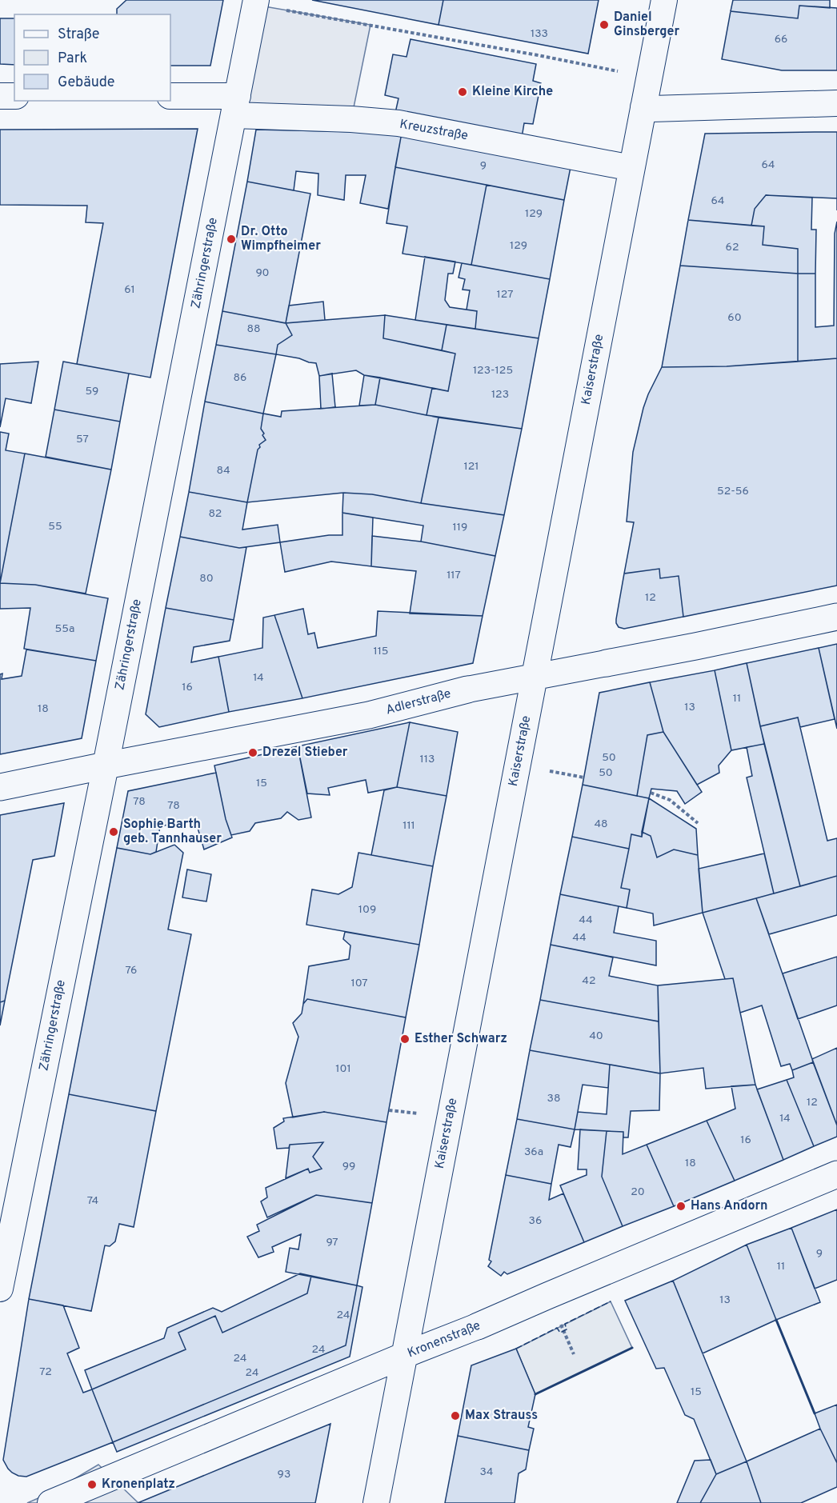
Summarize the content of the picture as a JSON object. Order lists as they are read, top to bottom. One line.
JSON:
{"streets":{"street":["Kreuzstraße","Zähringerstraße","Kaiserstraße","Adlerstraße","Kronenstraße"]},"crossings":[["Kreuzstraße","Zähringerstraße"],["Kreuzstraße","Kaiserstraße"],["Zähringerstraße","Adlerstraße"],["Kaiserstraße","Adlerstraße"],["Kaiserstraße","Kronenstraße"]],"places":["Daniel Ginsberger","Kleine Kirche","Dr. Otto Wimpfheimer","Drezel Stieber","Sophie Barth geb. Tannhauser","Esther Schwarz","Hans Andorn","Max Strauss","Kronenplatz"],"house_numbers":["133","66","64","9","64","129","129","62","90","61","127","60","88","123-125","86","59","123","57","121","84","52-56","82","55","119","117","80","12","55a","115","14","16","11","13","18","50","113","50","15","78","78","48","111","109","44","44","76","42","107","40","101","38","12","14","16","36a","18","99","20","74","36","97","9","11","13","24","24","24","72","24","15","34","93"],"legend":["Straße","Park","Gebäude"]}
